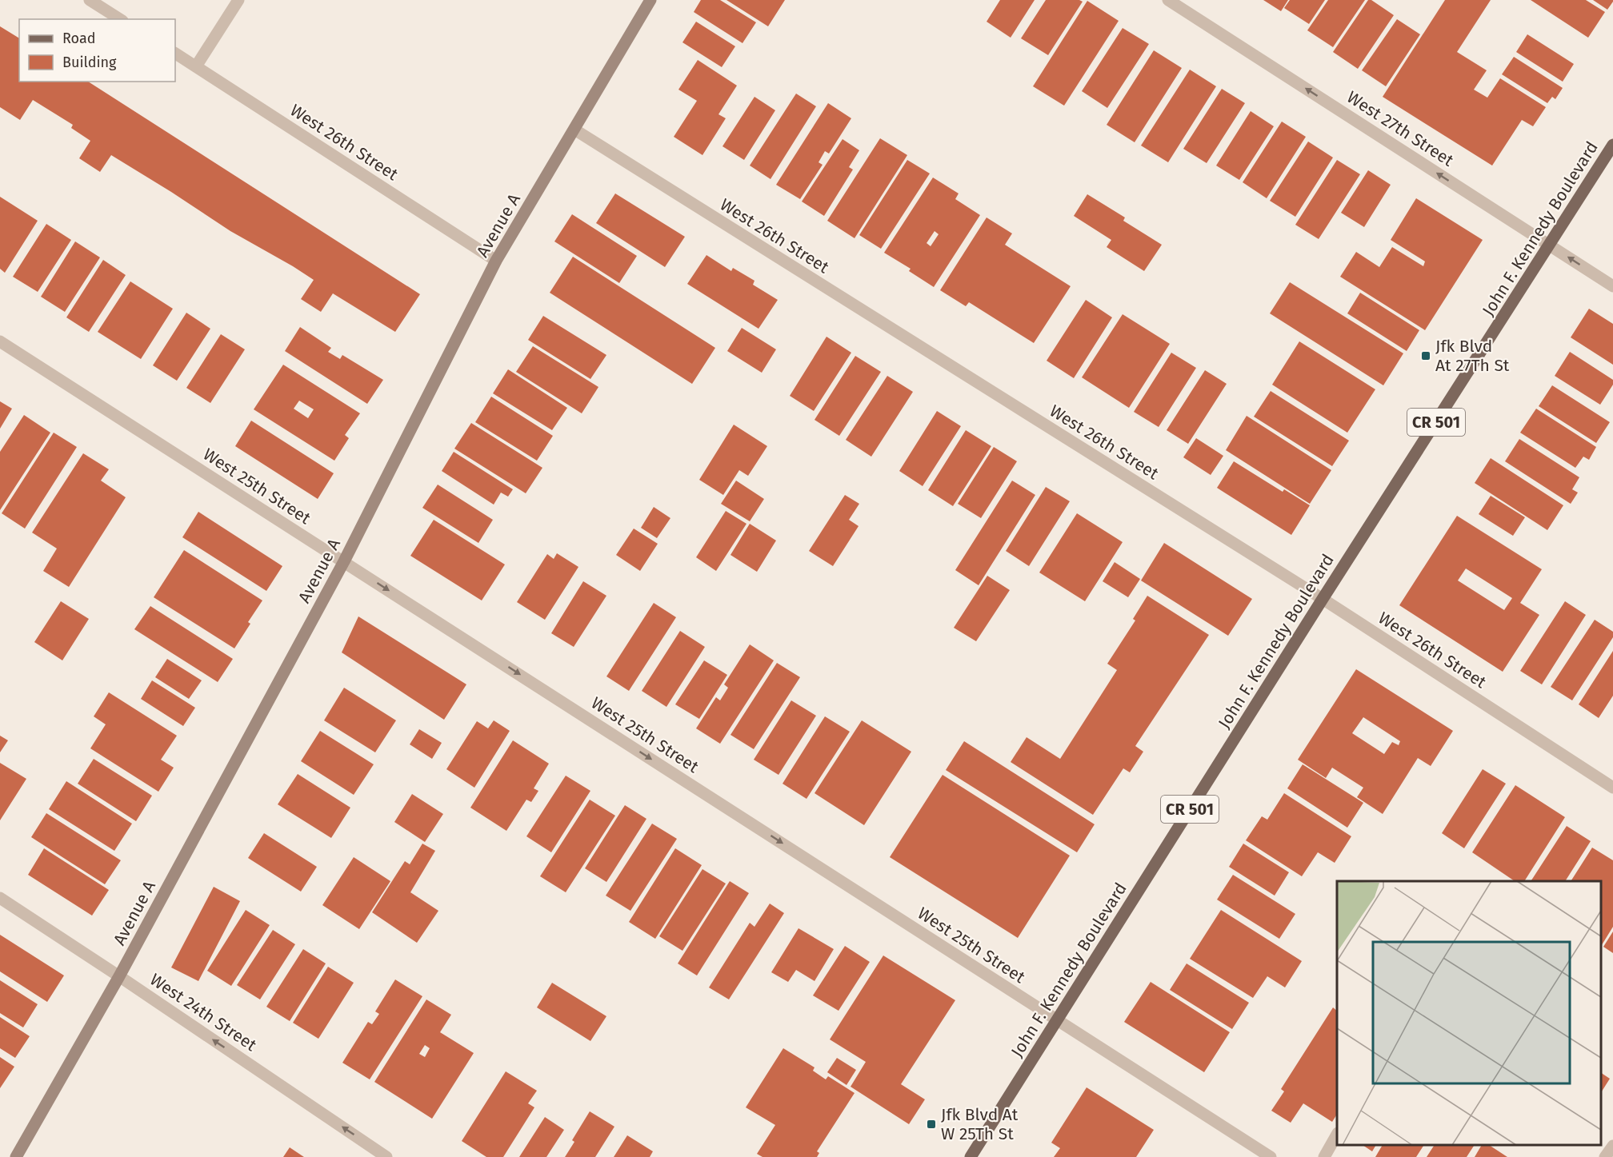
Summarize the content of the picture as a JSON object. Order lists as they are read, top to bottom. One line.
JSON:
{"streets":{"main road":["John F. Kennedy Boulevard","CR 501"],"street":["West 27th Street","West 26th Street","Avenue A","West 25th Street","West 24th Street"]},"crossings":[["West 27th Street","John F. Kennedy Boulevard"],["West 26th Street","Avenue A"],["West 26th Street","John F. Kennedy Boulevard"],["Avenue A","West 25th Street"],["Avenue A","West 24th Street"],["John F. Kennedy Boulevard","West 25th Street"]],"one_way":["West 27th Street","West 25th Street","West 24th Street"],"places":{"transit":["Jfk Blvd At 27Th St","Jfk Blvd At W 25Th St"]},"legend":["Road","Building"]}
